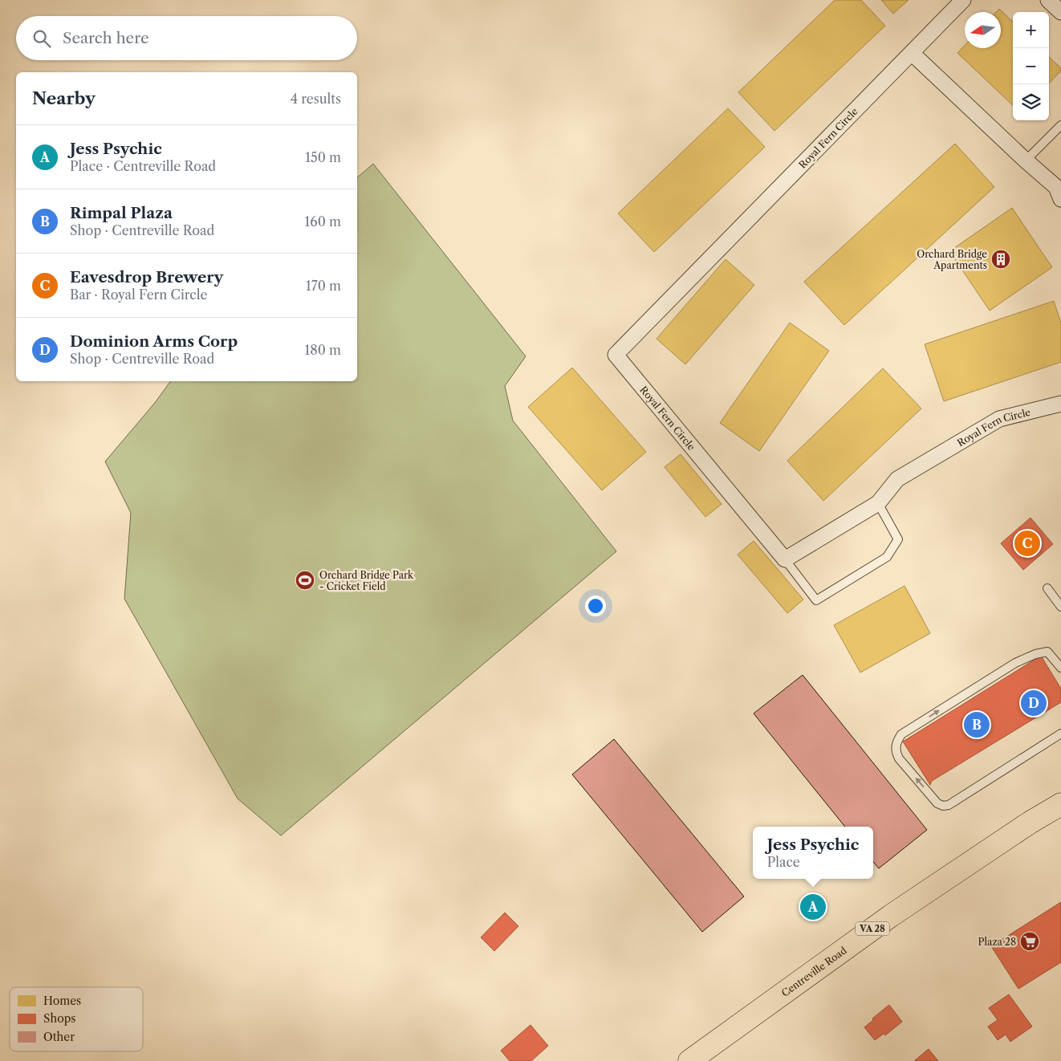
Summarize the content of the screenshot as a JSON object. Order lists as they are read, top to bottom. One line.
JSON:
{"streets":{"highway":["VA 28","Centreville Road"],"street":["Royal Fern Circle"]},"places":{"building":["Orchard Bridge Apartments"],"sports":["Orchard Bridge Park - Cricket Field"],"supermarket":["Plaza 28"]},"legend":["Homes","Shops","Other"],"north":"left","page":{"map_buttons":["+","−"],"search":"Search here","heading":["Nearby","4 results"],"list":[{"mark":"A","name":"Jess Psychic","note":"Place · Centreville Road","value":"150 m"},{"mark":"B","name":"Rimpal Plaza","note":"Shop · Centreville Road","value":"160 m"},{"mark":"C","name":"Eavesdrop Brewery","note":"Bar · Royal Fern Circle","value":"170 m"},{"mark":"D","name":"Dominion Arms Corp","note":"Shop · Centreville Road","value":"180 m"}],"pins":["C","D","B","A"],"popup":["Jess Psychic","Place"]}}
